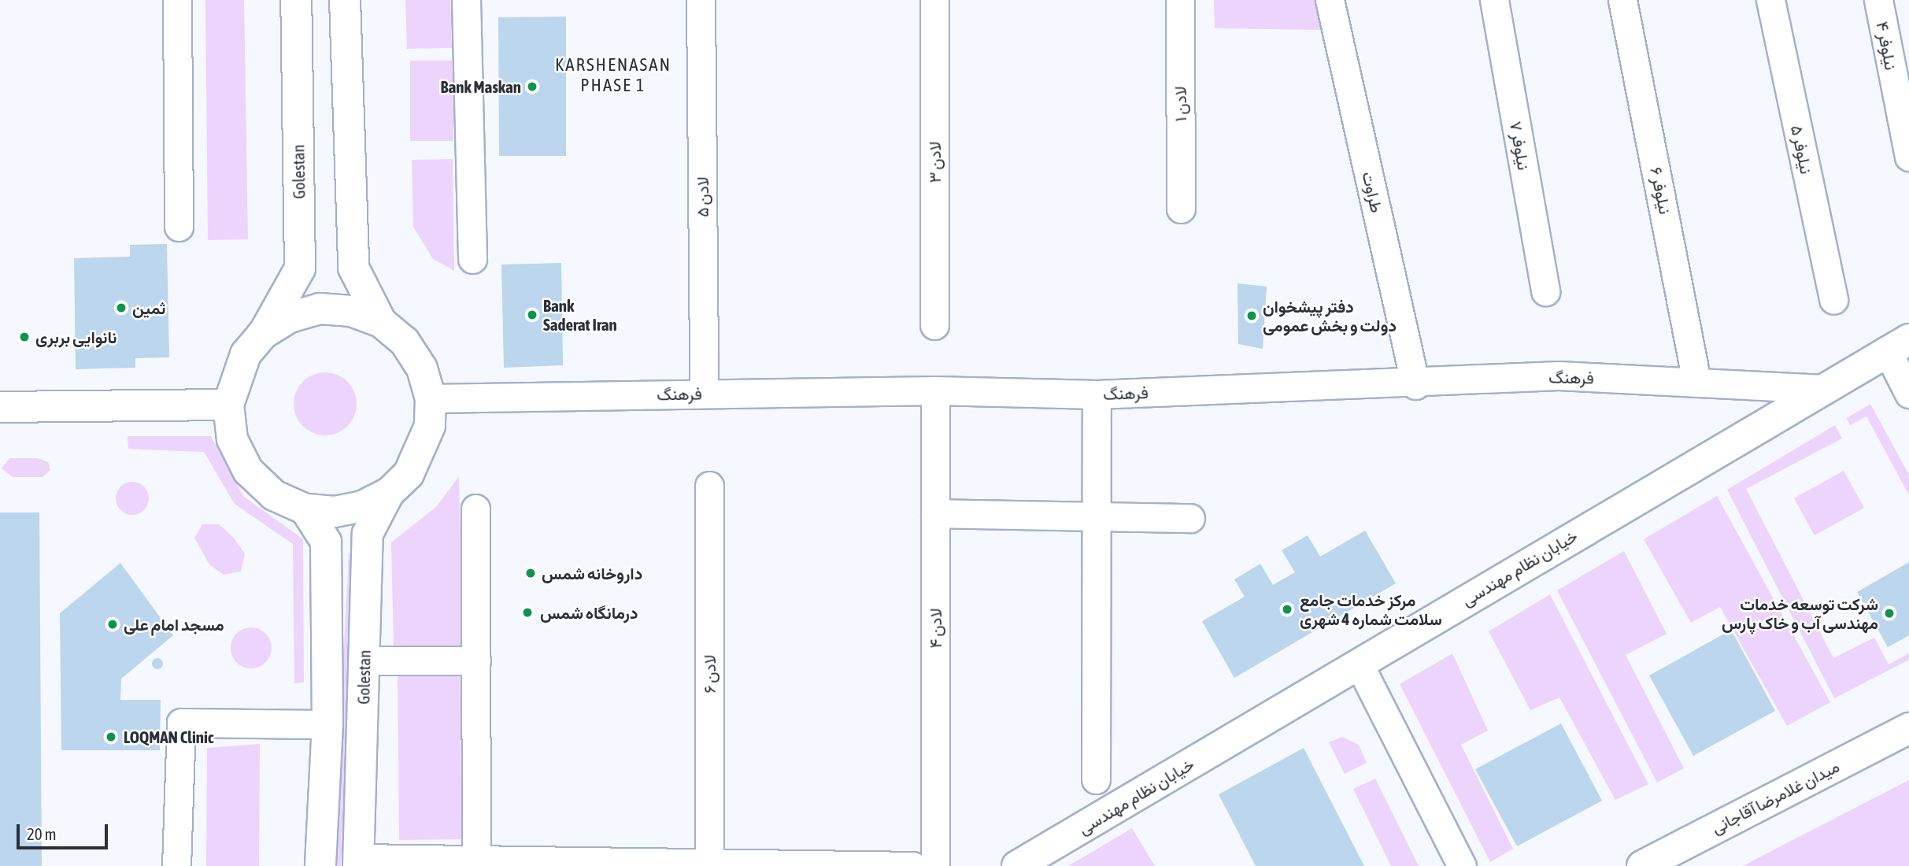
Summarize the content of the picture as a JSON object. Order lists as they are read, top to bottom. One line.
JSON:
{"streets":{"main road":["Golestan","خیابان نظام مهندسی","میدان غلامرضا آقاجانی"],"street":["نیلوفر ۴","لادن ۱","نیلوفر ۷","نیلوفر ۵","لادن ۳","نیلوفر ۶","طراوت","لادن ۵","فرهنگ","لادن ۴","لادن ۶"]},"crossings":[["نیلوفر ۶","فرهنگ"],["طراوت","فرهنگ"],["لادن ۵","فرهنگ"],["فرهنگ","خیابان نظام مهندسی"],["فرهنگ","لادن ۴"]],"districts":["KARSHENASAN PHASE 1"],"places":["Bank Maskan","ثمین","Bank Saderat Iran","دفتر پیشخوان دولت و بخش عمومی","نانوایی بربری","داروخانه شمس","مرکز خدمات جامع سلامت شماره 4 شهری","درمانگاه شمس","شرکت توسعه خدمات مهندسی آب و خاک پارس","مسجد امام علی","LOQMAN Clinic"],"scale_bar":"20 m"}
